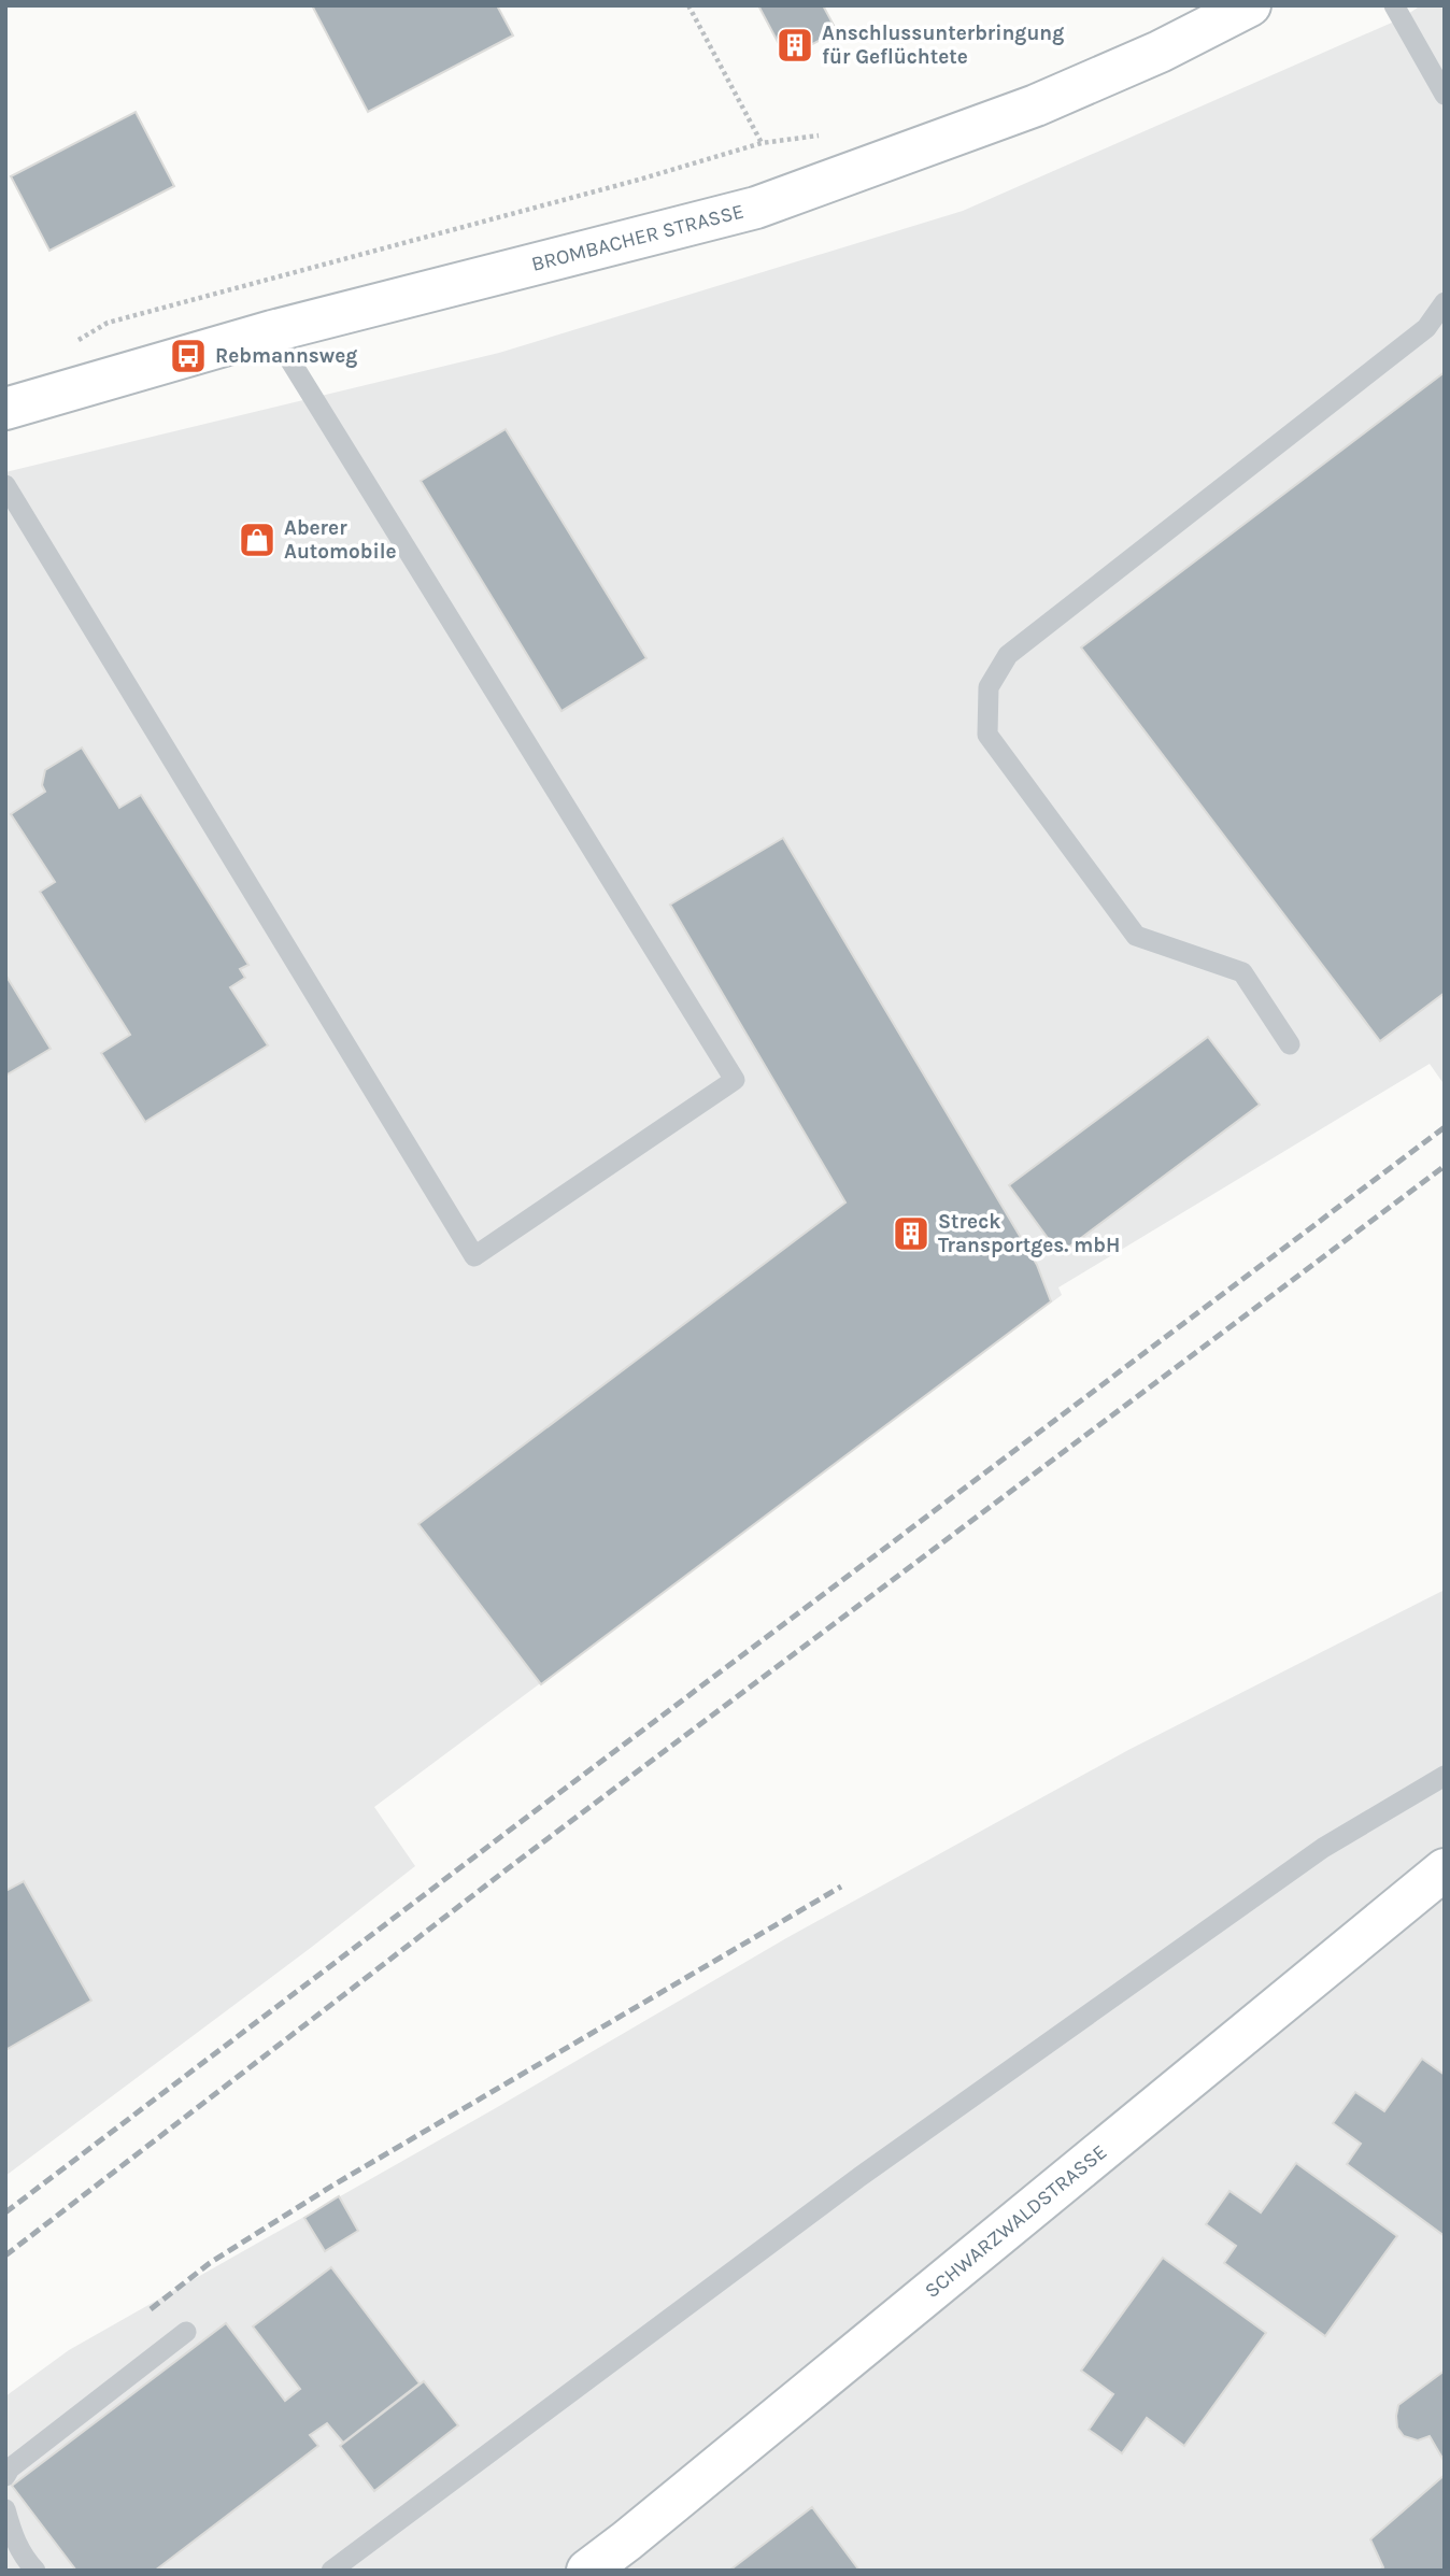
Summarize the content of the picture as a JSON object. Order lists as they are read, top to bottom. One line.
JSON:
{"streets":{"main road":["BROMBACHER STRASSE","SCHWARZWALDSTRASSE"]},"places":{"building":["Anschlussunterbringung für Geflüchtete","Streck Transportges. mbH"],"bus stop":["Rebmannsweg"],"shop":["Aberer Automobile"]}}
